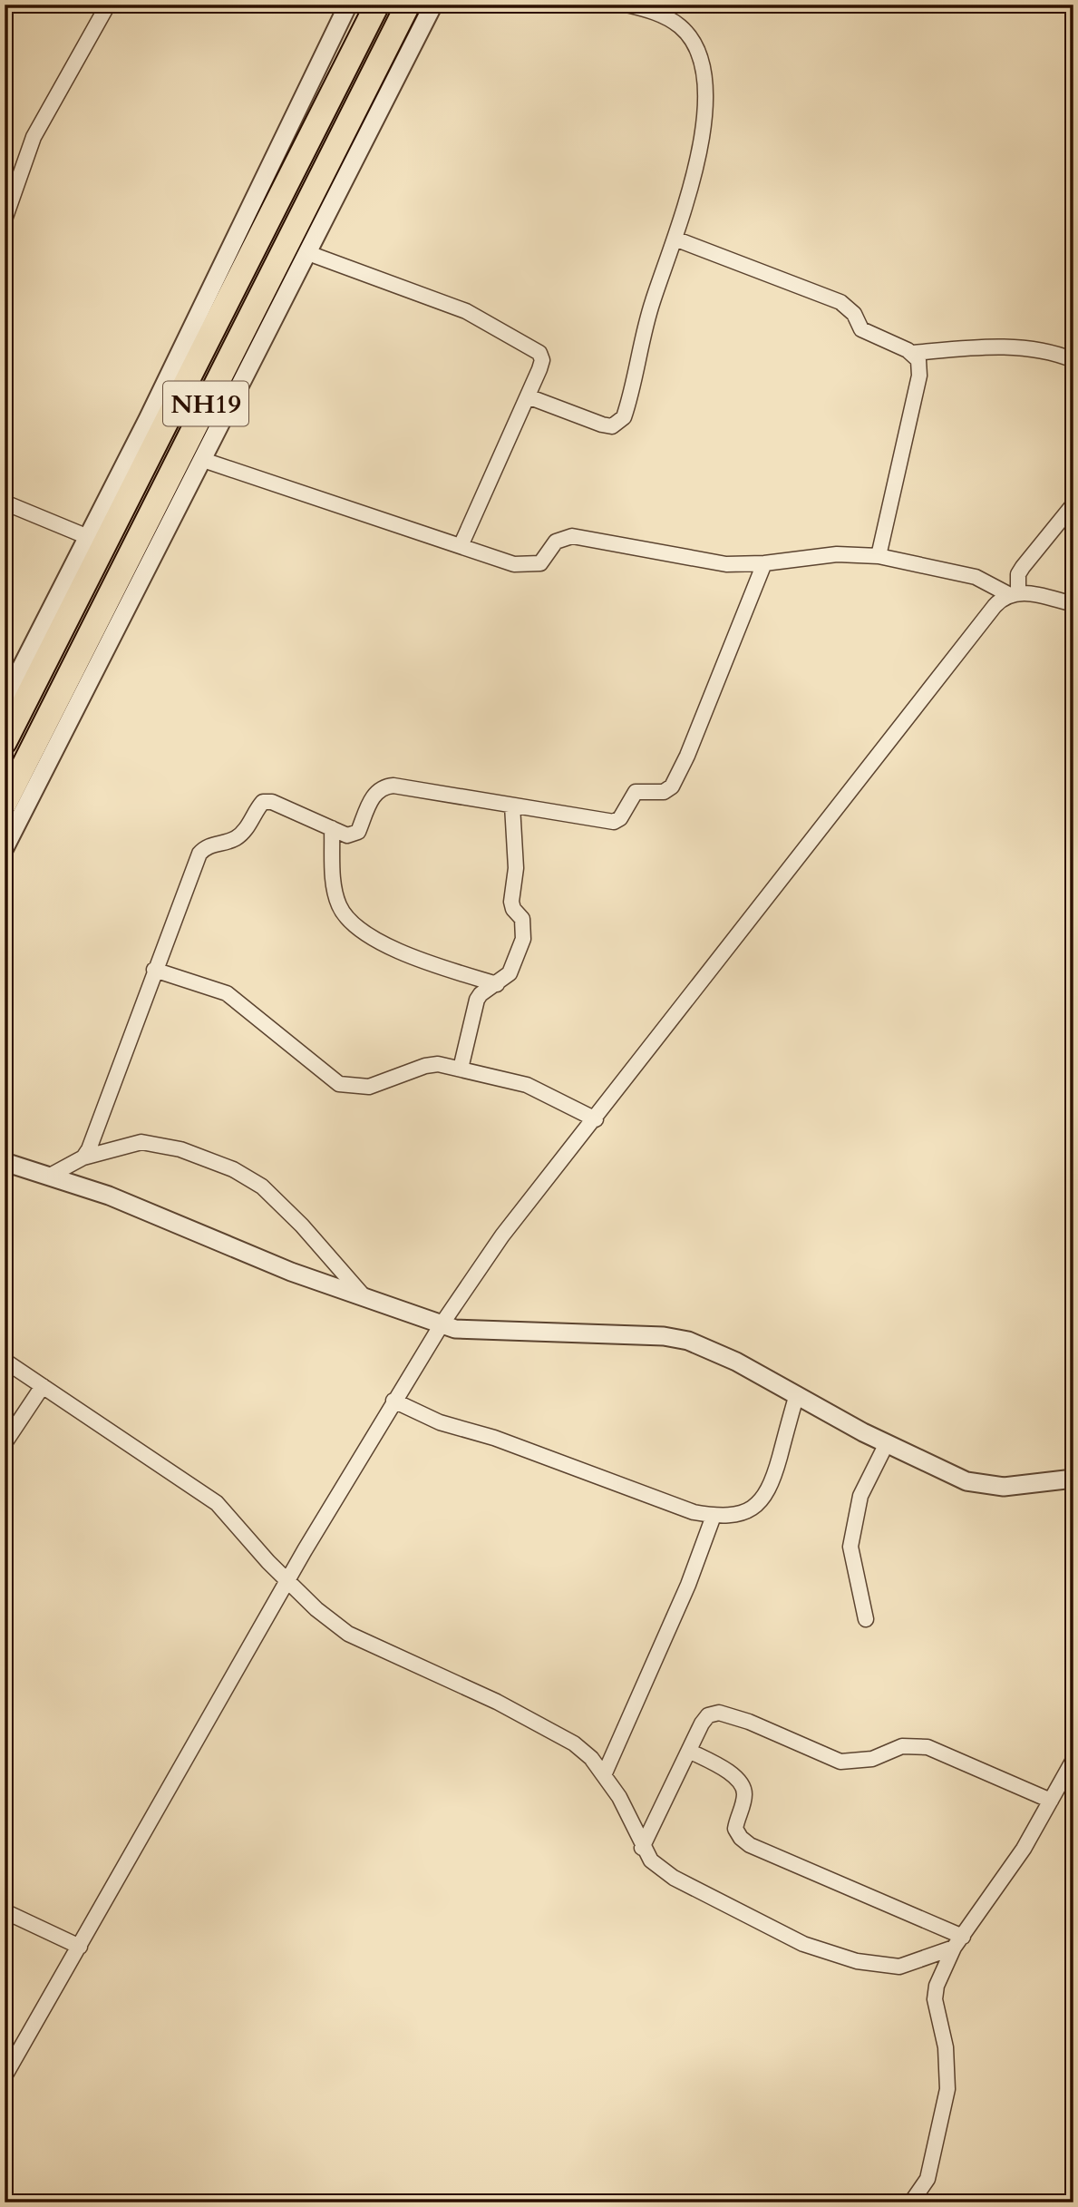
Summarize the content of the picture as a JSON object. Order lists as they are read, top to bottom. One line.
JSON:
{"streets":{"highway":["NH19"]}}
